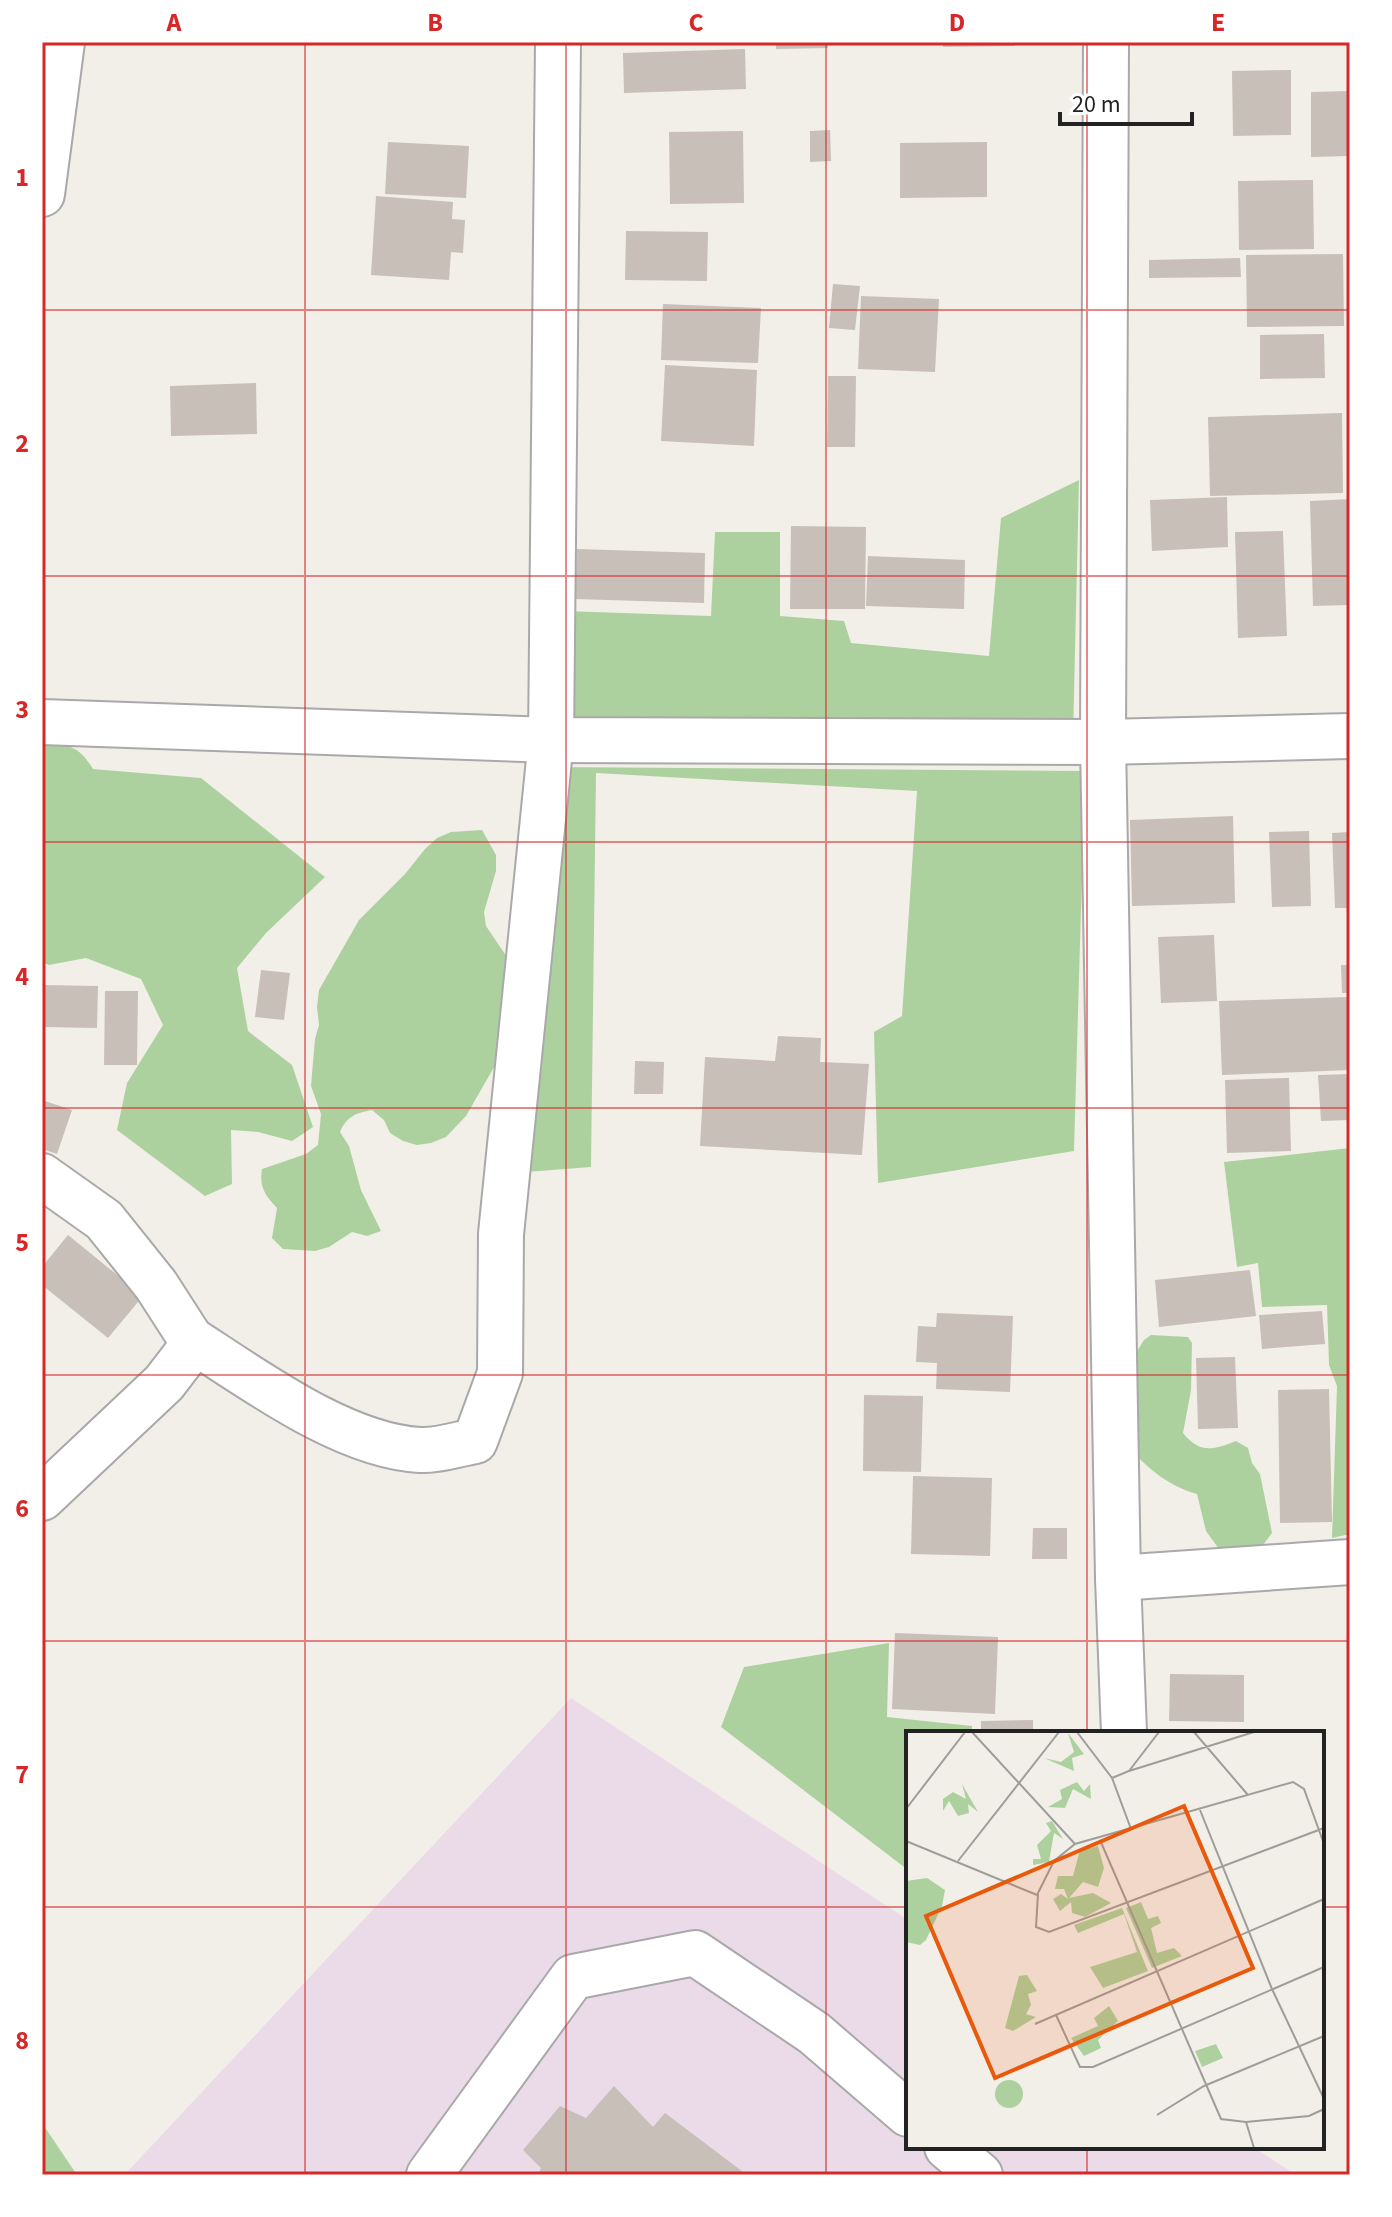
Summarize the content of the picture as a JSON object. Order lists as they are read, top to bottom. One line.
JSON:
{"scale_bar":"20 m","grid":{"columns":["A","B","C","D","E"],"rows":["1","2","3","4","5","6","7","8"]}}
